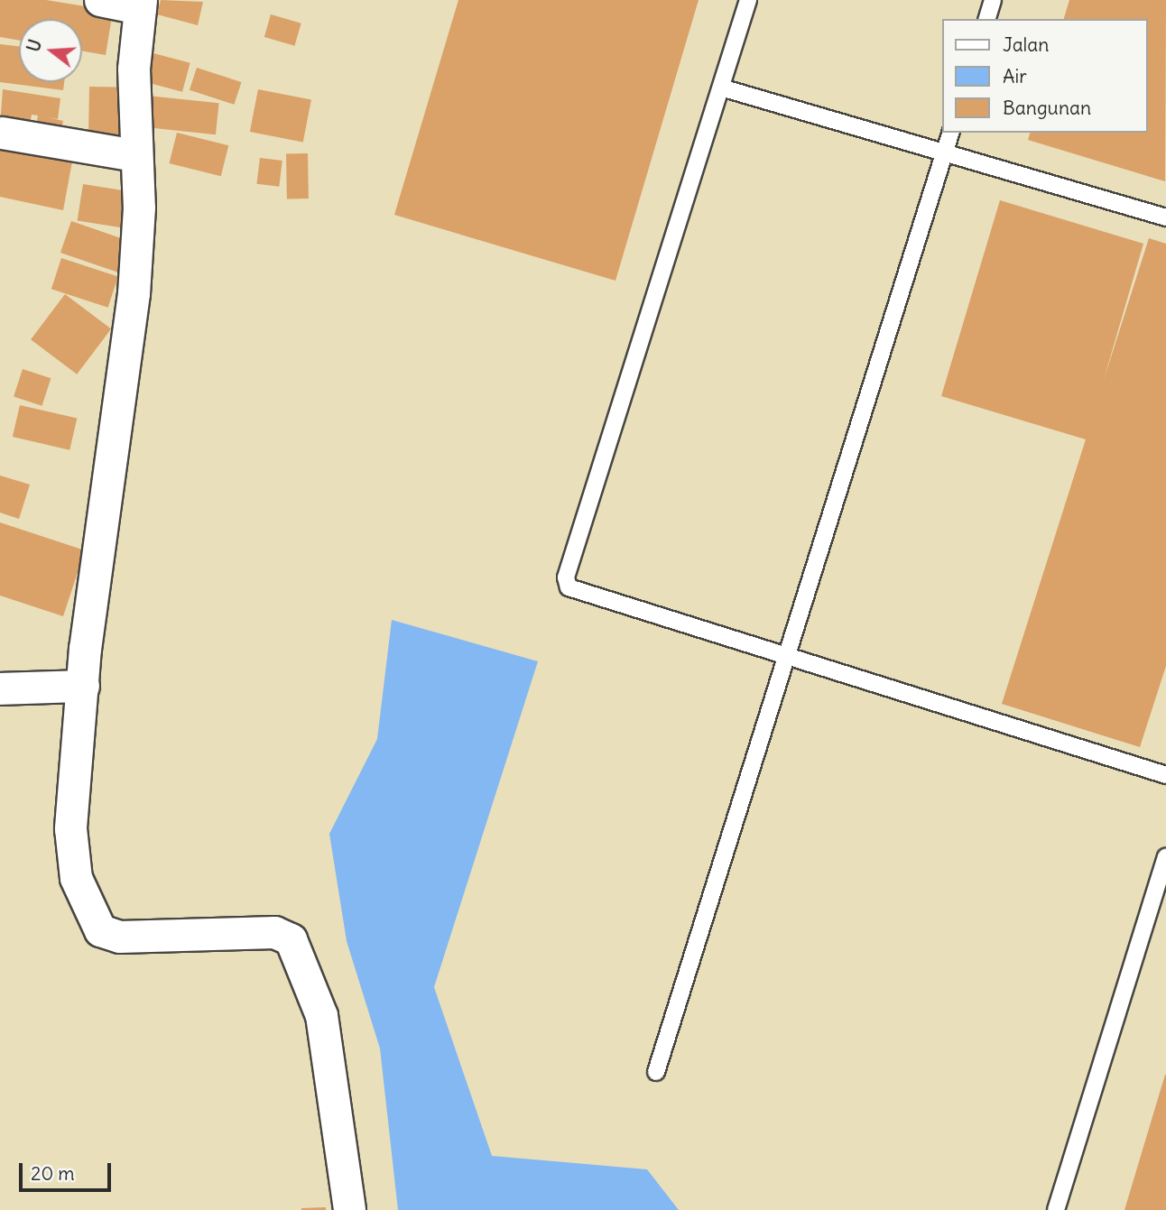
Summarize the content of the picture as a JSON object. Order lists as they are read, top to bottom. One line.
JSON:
{"legend":["Jalan","Air","Bangunan"],"scale_bar":"20 m","north":"left"}
